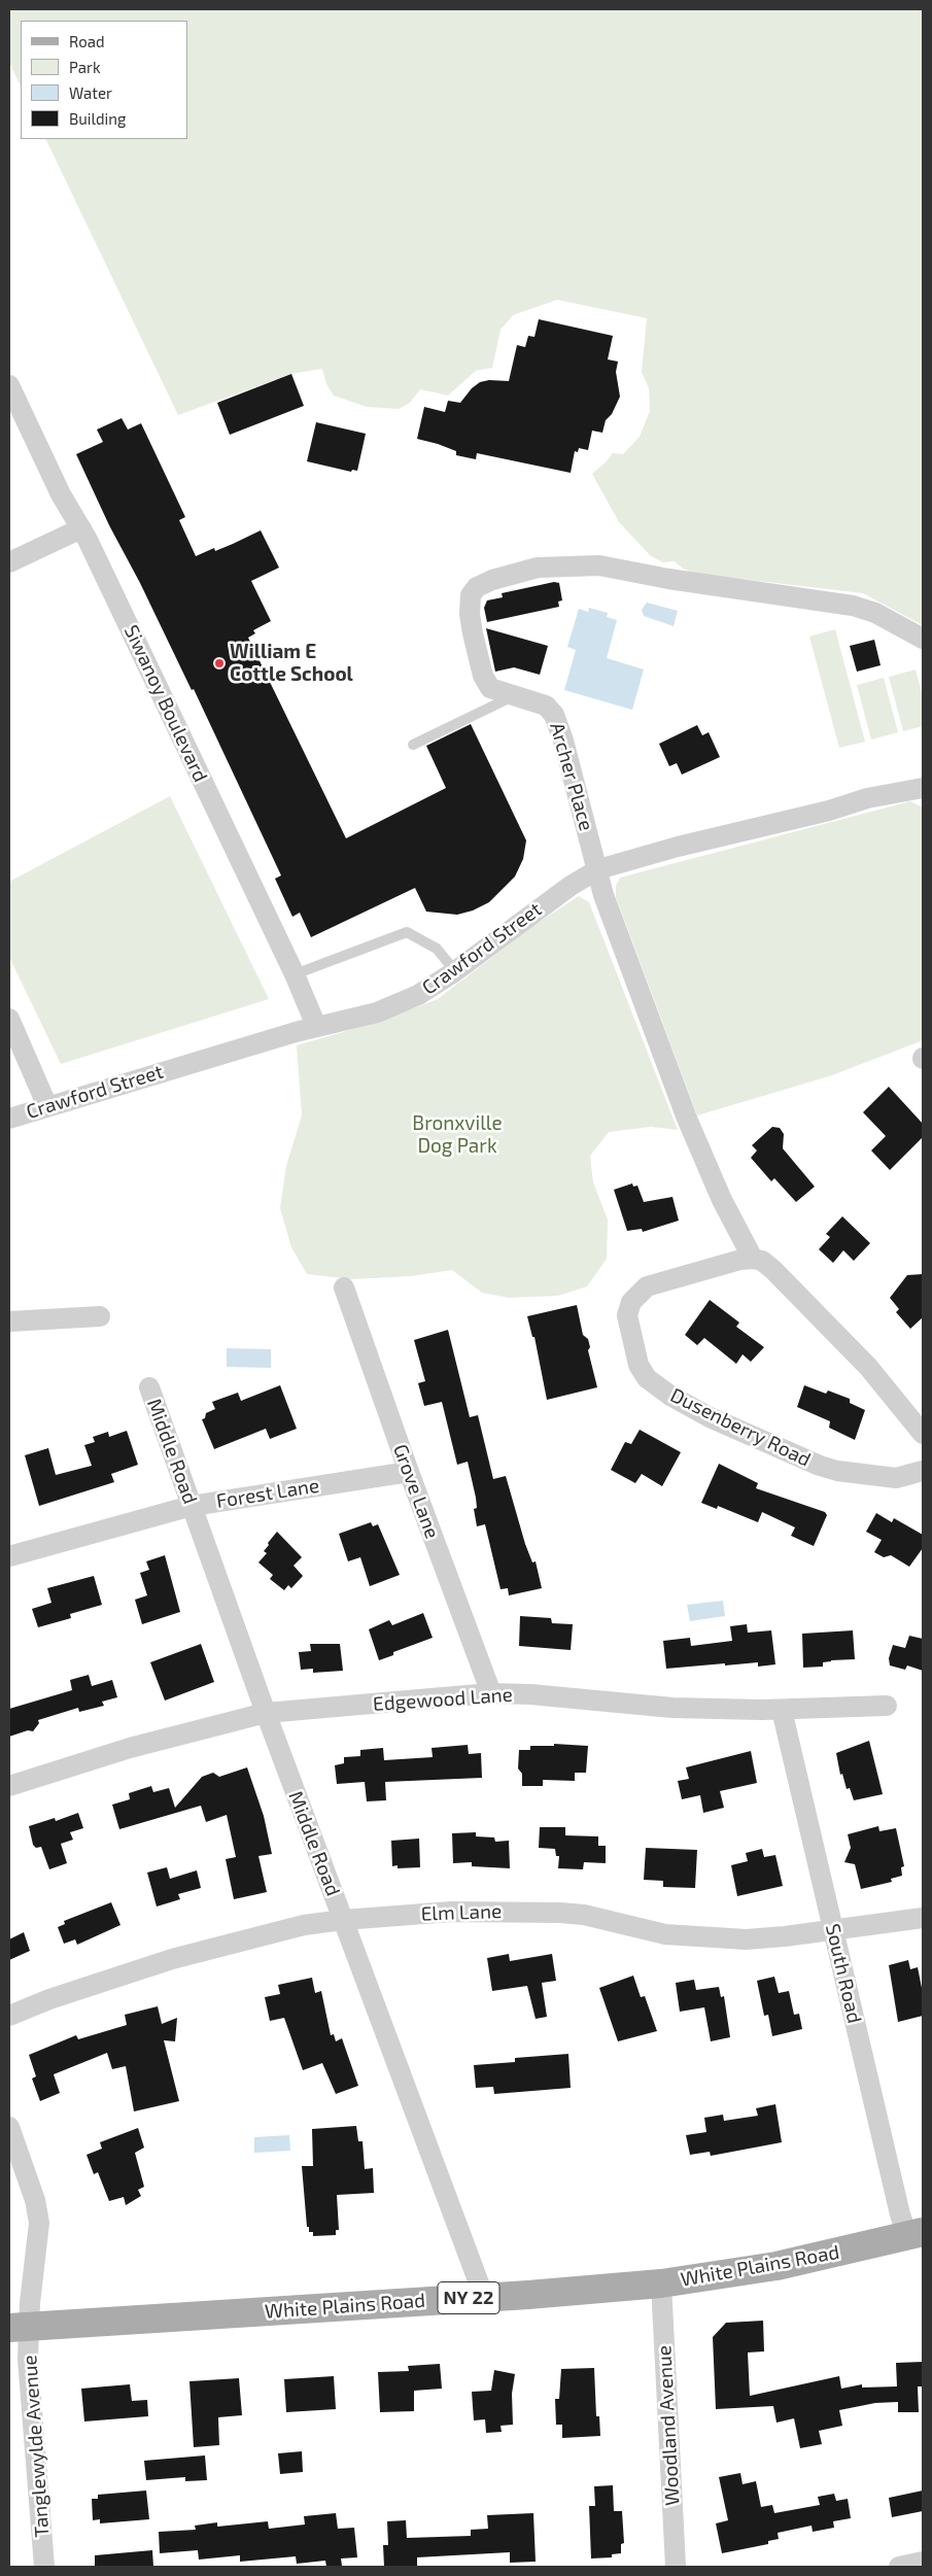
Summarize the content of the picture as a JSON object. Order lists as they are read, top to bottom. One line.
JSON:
{"streets":{"main road":["White Plains Road","NY 22"],"street":["Siwanoy Boulevard","Archer Place","Crawford Street","Dusenberry Road","Middle Road","Grove Lane","Forest Lane","Edgewood Lane","Elm Lane","South Road","Woodland Avenue","Tanglewylde Avenue"]},"crossings":[["Siwanoy Boulevard","Crawford Street"],["Archer Place","Crawford Street"],["Archer Place","Dusenberry Road"],["Middle Road","Forest Lane"],["Middle Road","Edgewood Lane"],["Middle Road","Elm Lane"],["Middle Road","White Plains Road"],["Grove Lane","Forest Lane"],["Grove Lane","Edgewood Lane"],["Edgewood Lane","South Road"],["Elm Lane","South Road"],["South Road","White Plains Road"],["White Plains Road","Woodland Avenue"],["White Plains Road","Tanglewylde Avenue"]],"parks":["Bronxville Dog Park"],"places":["William E Cottle School"],"legend":["Road","Park","Water","Building"]}
